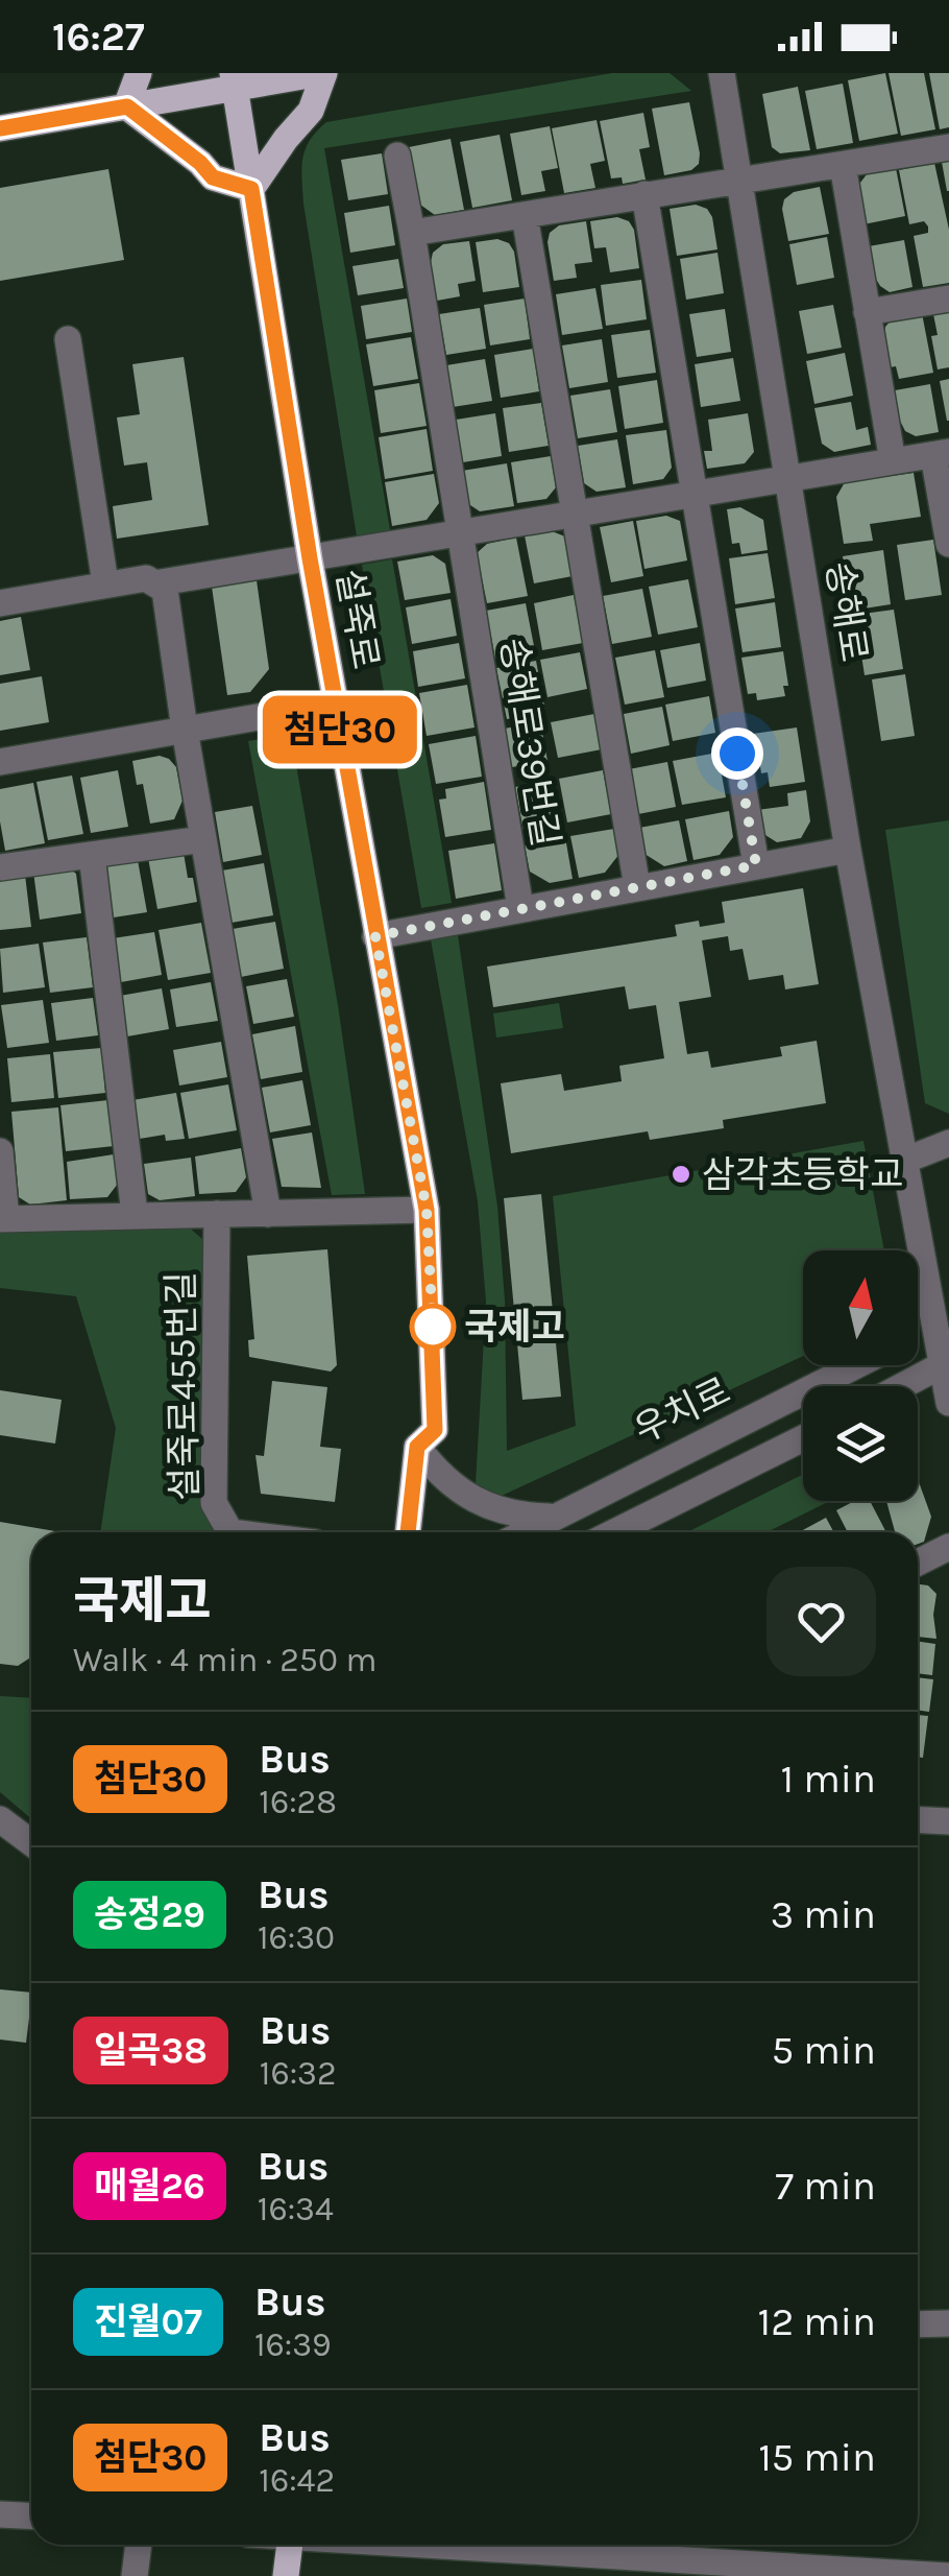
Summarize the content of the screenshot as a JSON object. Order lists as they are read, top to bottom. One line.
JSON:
{"streets":{"main road":["설죽로"],"street":["송해로","송해로39번길","설죽로455번길","우치로"]},"crossings":[["송해로","우치로"]],"places":["삼각초등학교","국제고"],"lines":["bus line 첨단30"],"north":"top","page":{"status":"16:27","on_map":"첨단30","heading":["국제고","Walk · 4 min · 250 m"],"list":[{"mark":"첨단30","name":"Bus","note":"16:28","value":"1 min"},{"mark":"송정29","name":"Bus","note":"16:30","value":"3 min"},{"mark":"일곡38","name":"Bus","note":"16:32","value":"5 min"},{"mark":"매월26","name":"Bus","note":"16:34","value":"7 min"},{"mark":"진월07","name":"Bus","note":"16:39","value":"12 min"},{"mark":"첨단30","name":"Bus","note":"16:42","value":"15 min"}]}}
